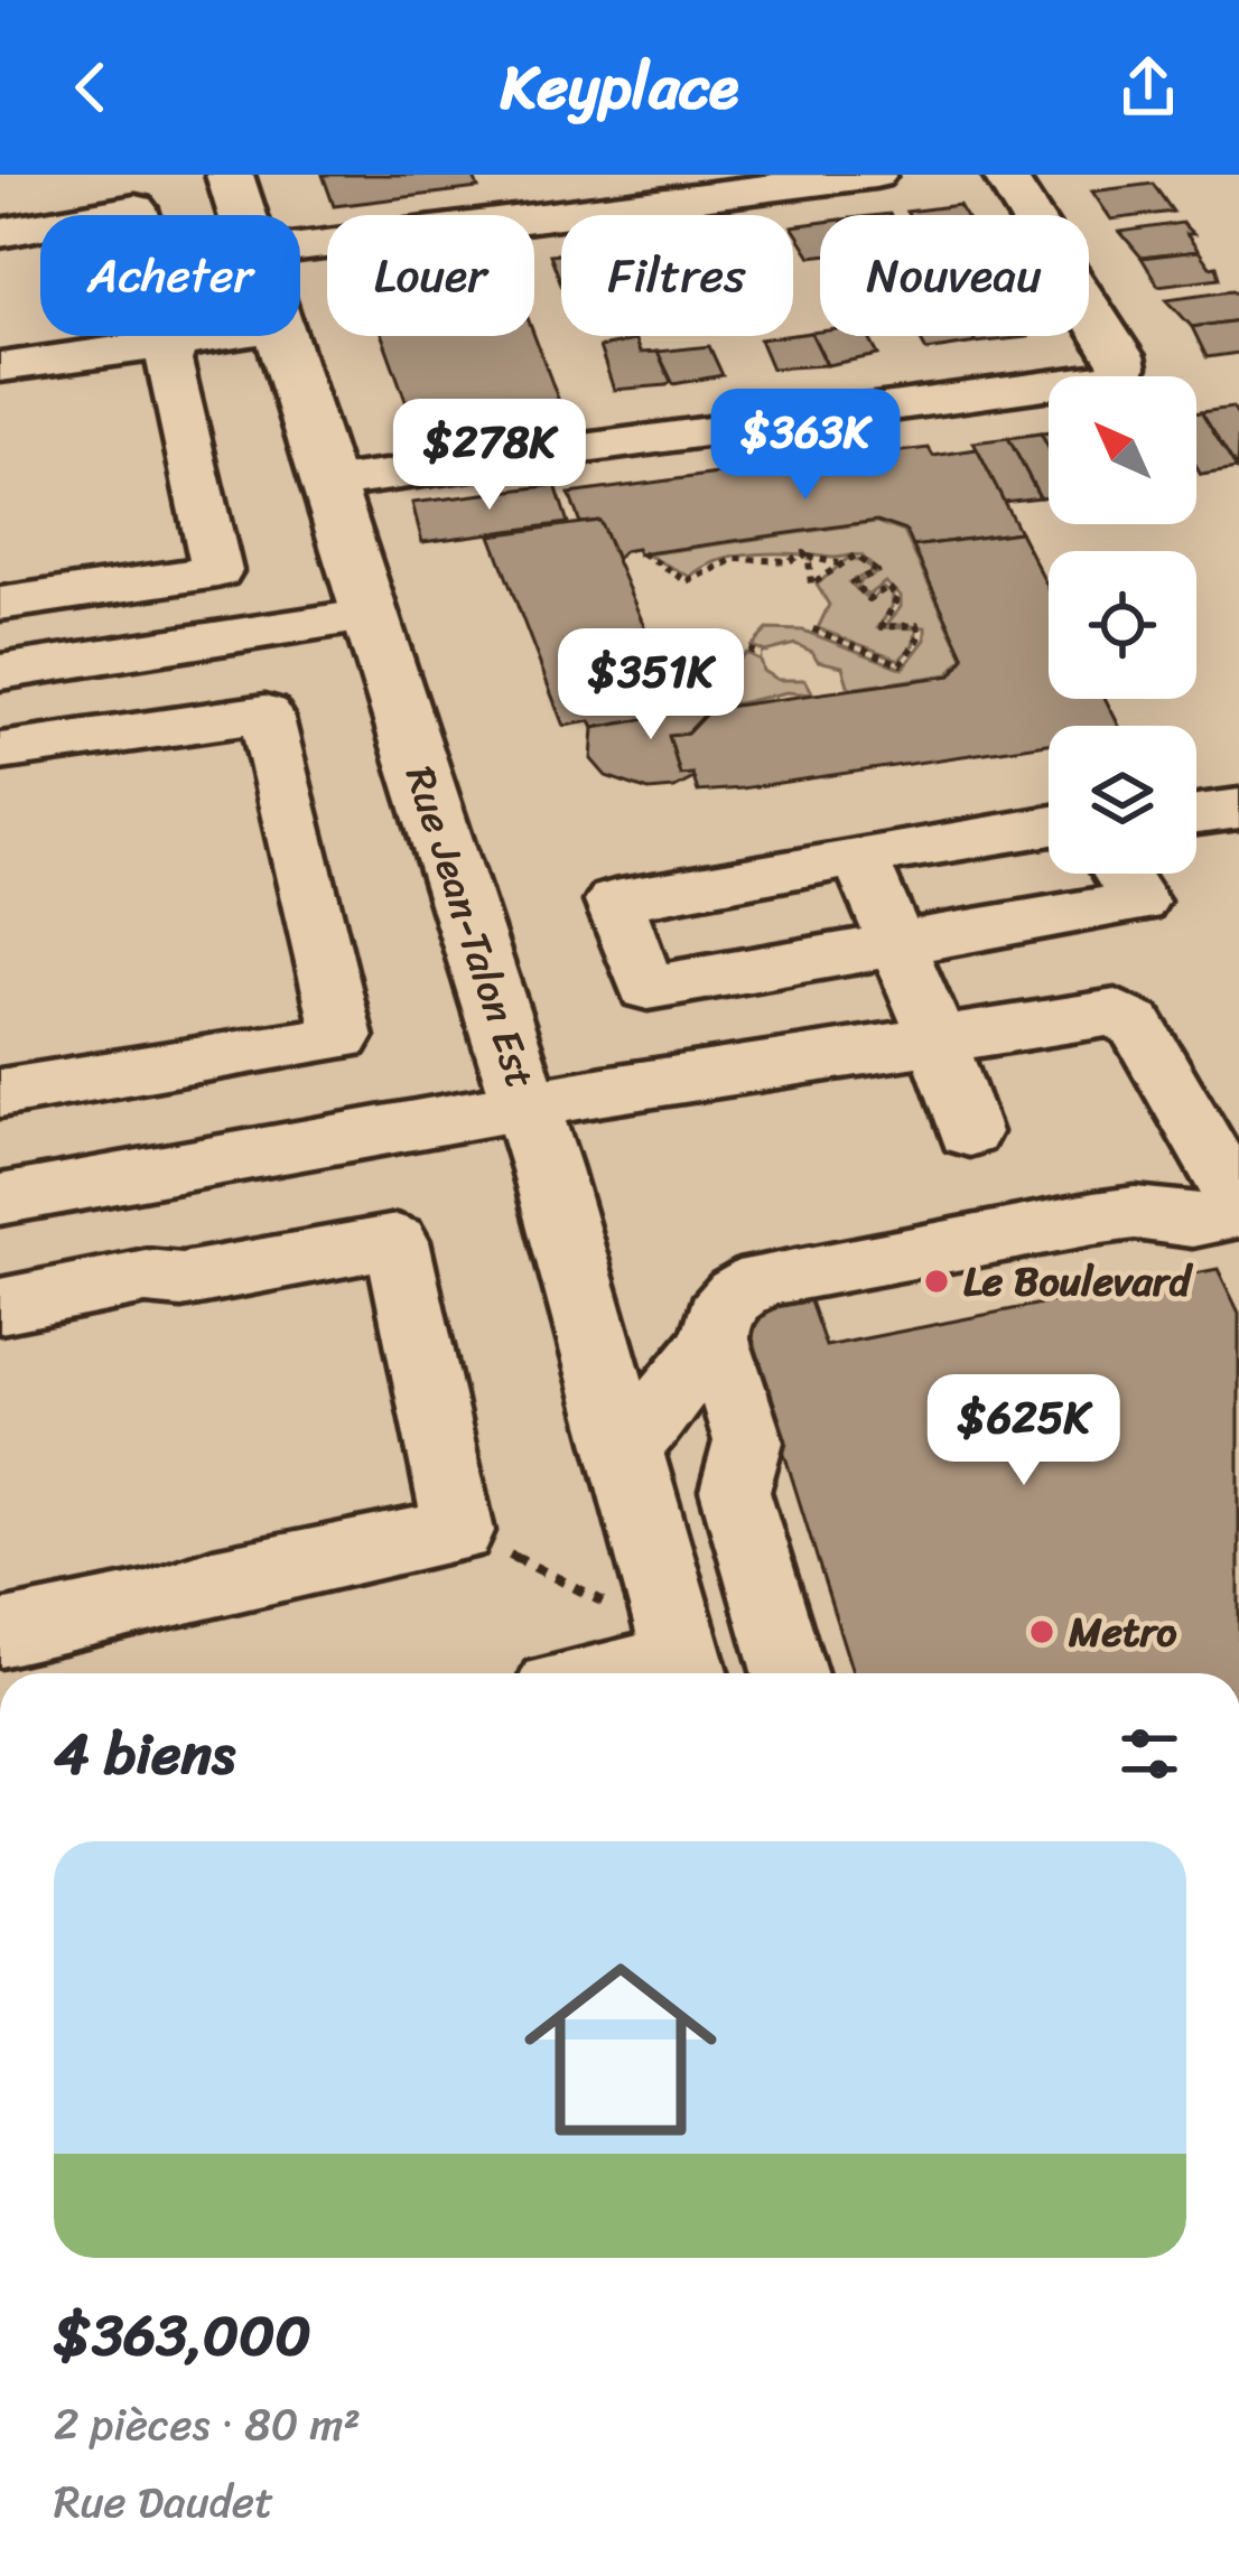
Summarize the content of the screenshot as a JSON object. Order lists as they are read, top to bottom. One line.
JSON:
{"streets":{"main road":["Rue Jean-Talon Est"]},"places":["Le Boulevard","Metro"],"north":"top left","page":{"header":"Keyplace","chip":["Acheter","Louer","Filtres","Nouveau"],"price":["$363K","$278K","$351K","$625K"],"heading":"4 biens","list":[{"name":"$363,000","note":"2 pièces · 80 m² · Rue Daudet"}]}}
